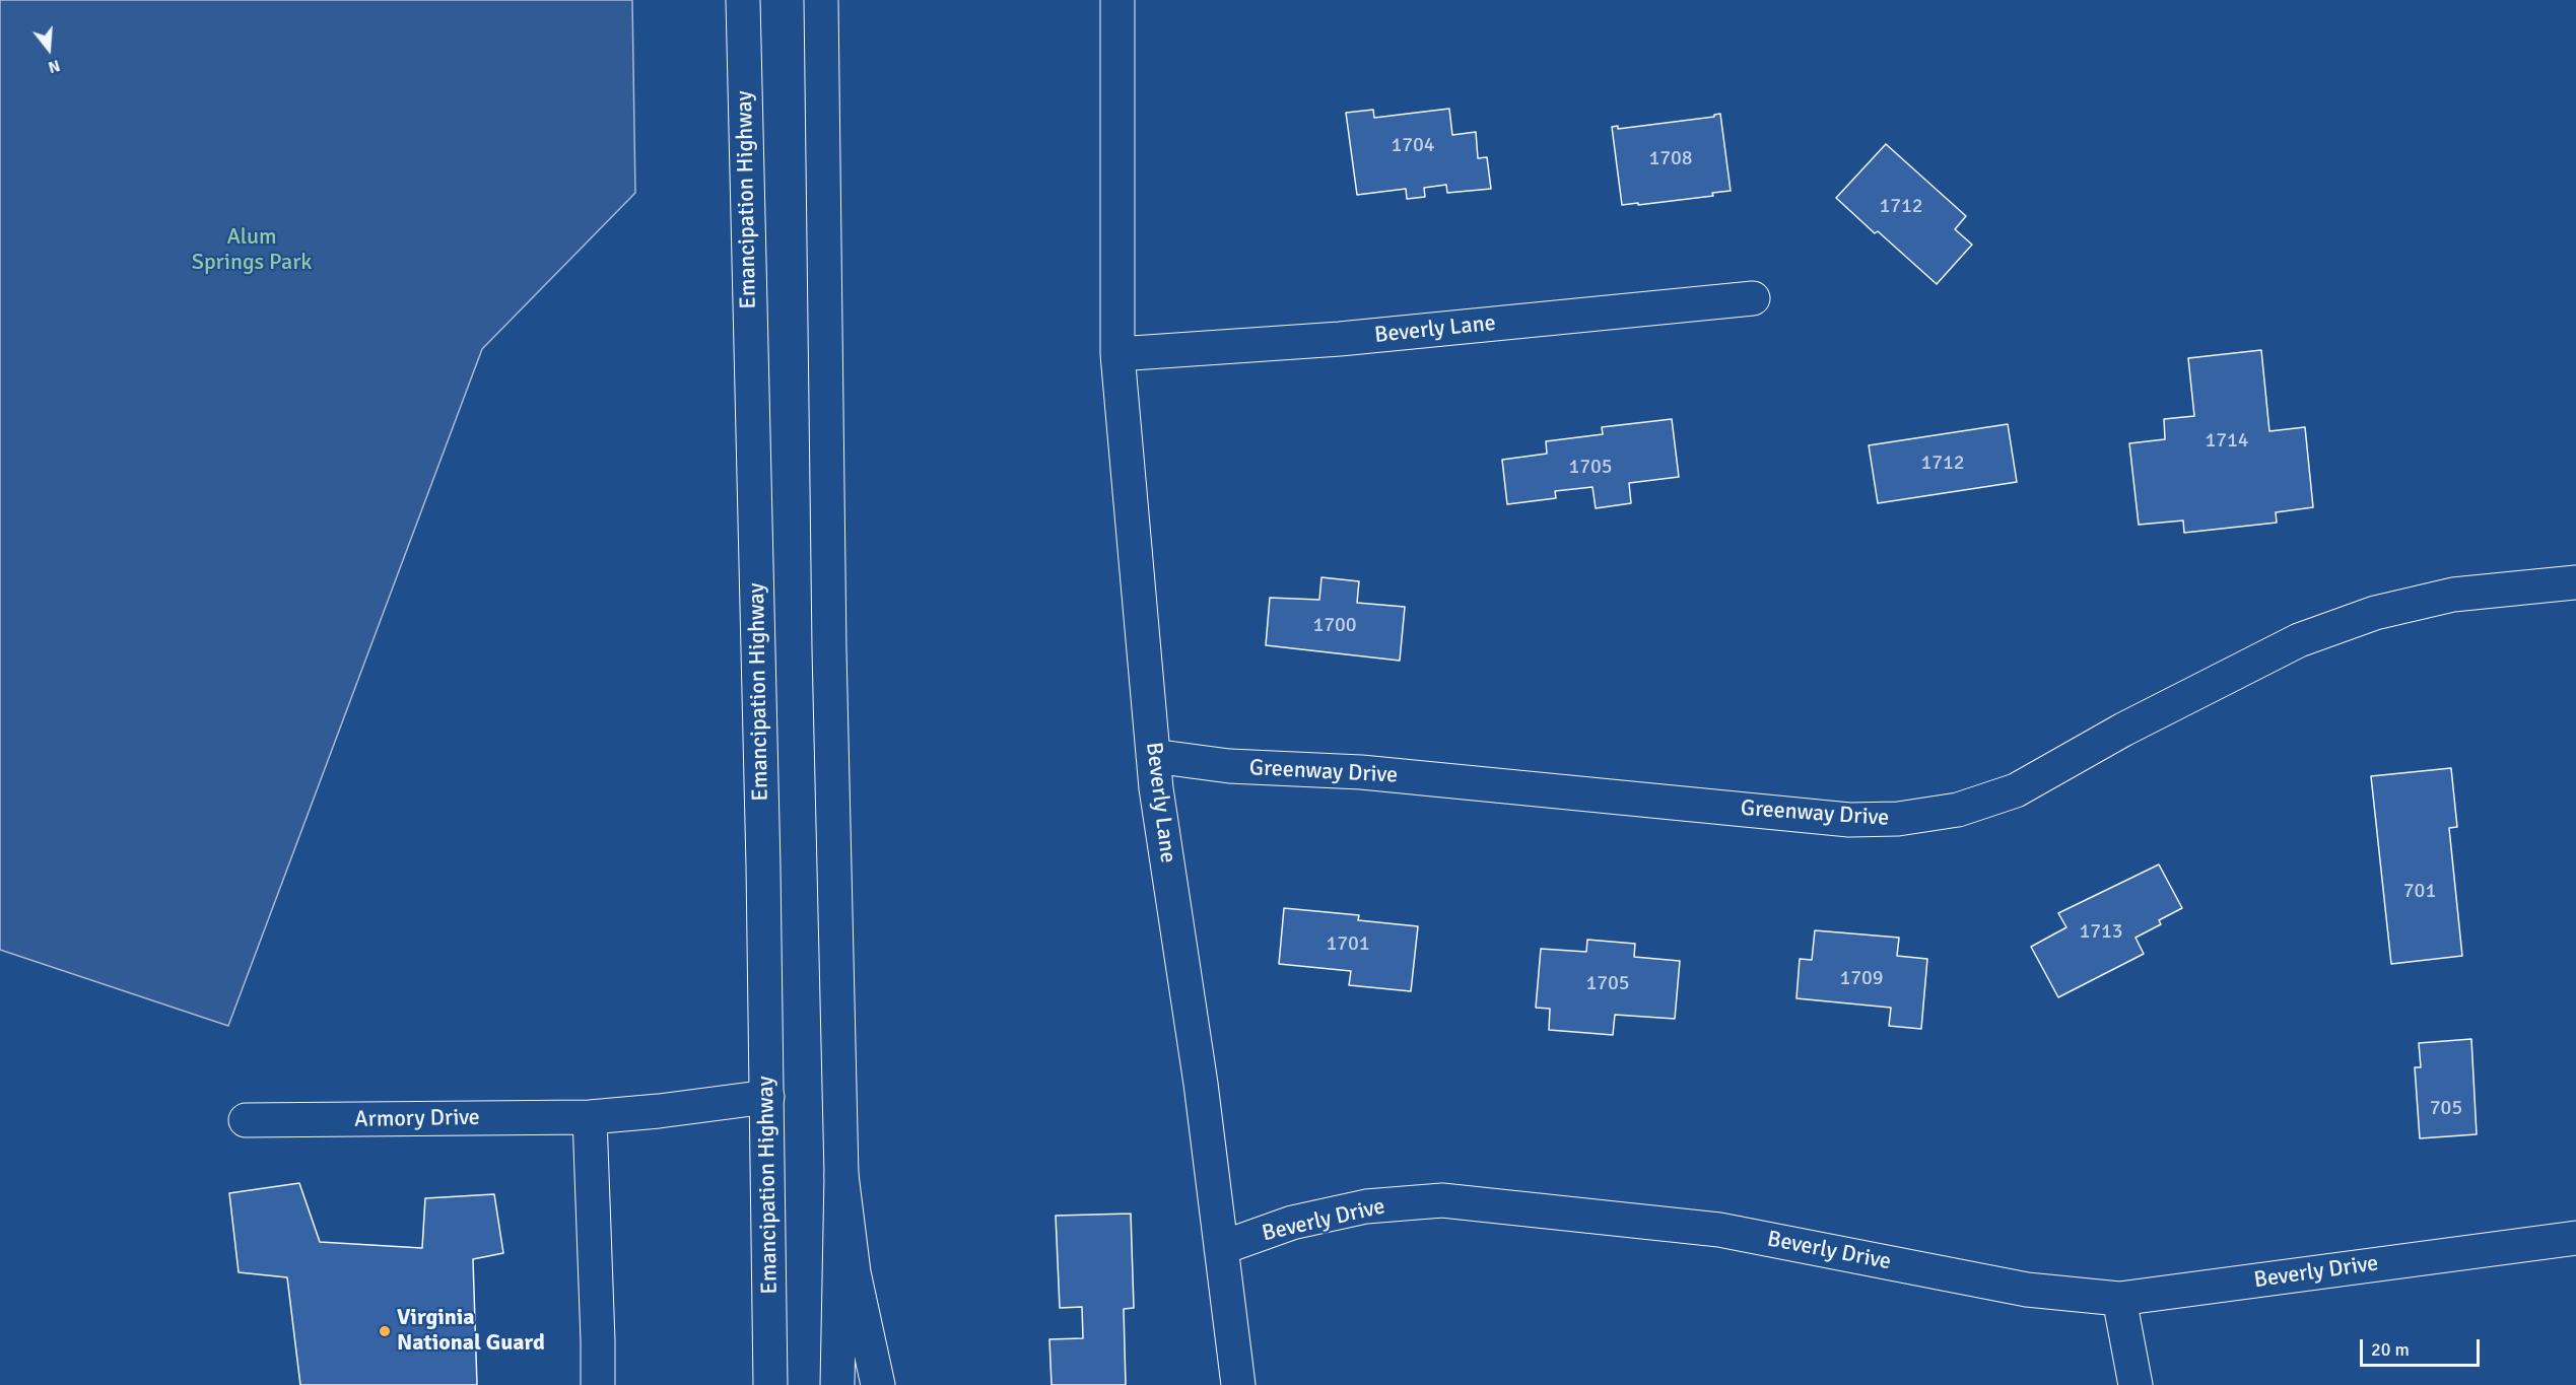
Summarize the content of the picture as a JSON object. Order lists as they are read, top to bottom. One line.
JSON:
{"streets":{"main road":["Emancipation Highway","Beverly Lane","Greenway Drive","Armory Drive","Beverly Drive"]},"crossings":[["Emancipation Highway","Armory Drive"],["Beverly Lane","Greenway Drive"],["Beverly Lane","Beverly Drive"]],"parks":["Alum Springs Park"],"places":["Virginia National Guard"],"house_numbers":["1704","1708","1712","1714","1712","1705","1700","701","1713","1701","1709","1705","705"],"scale_bar":"20 m","north":"bottom"}
